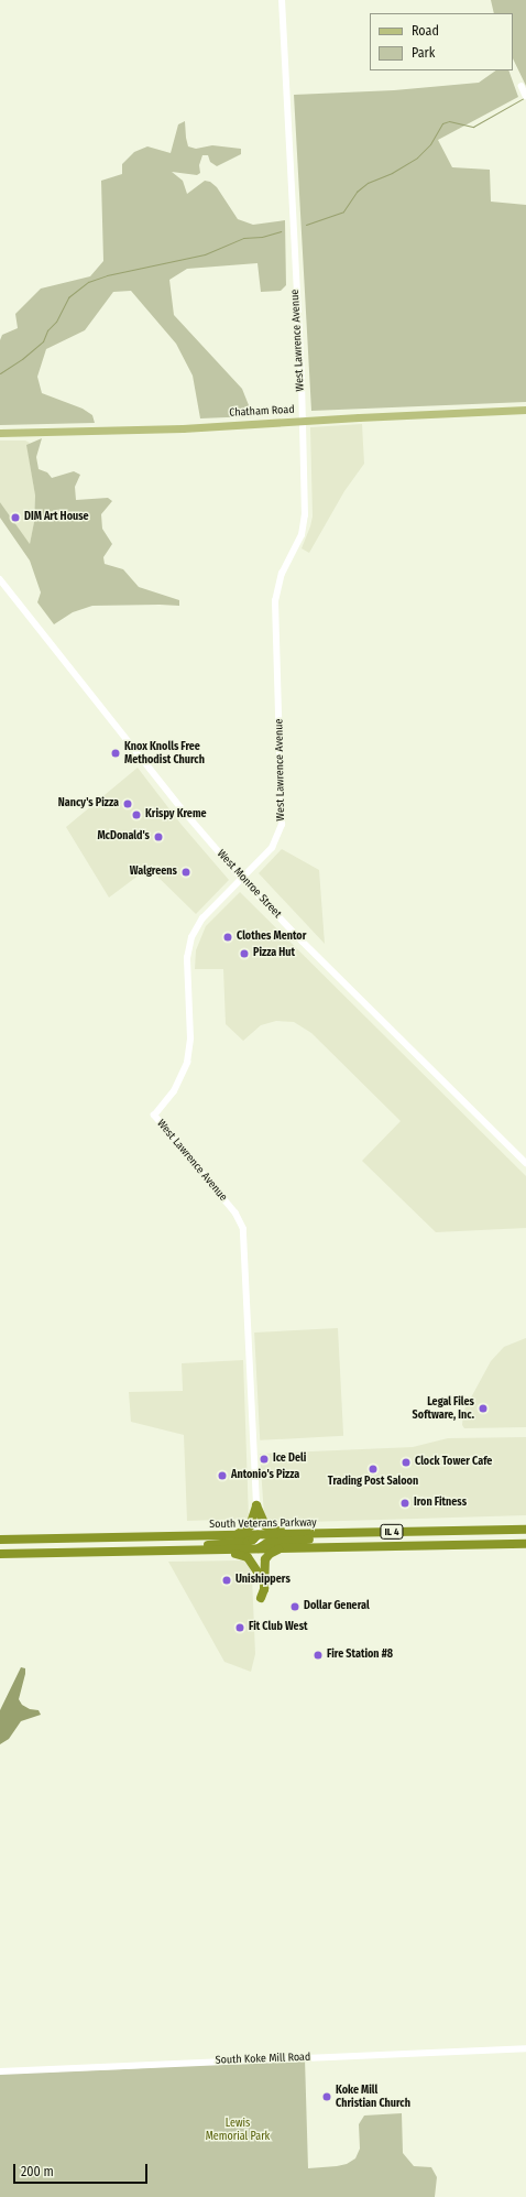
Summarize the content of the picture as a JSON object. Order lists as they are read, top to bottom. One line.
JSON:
{"streets":{"highway":["South Veterans Parkway","IL 4"],"main road":["Chatham Road"],"street":["West Lawrence Avenue","West Monroe Street","South Koke Mill Road"]},"crossings":[["West Lawrence Avenue","Chatham Road"],["West Lawrence Avenue","West Monroe Street"],["West Lawrence Avenue","South Veterans Parkway"],["West Lawrence Avenue","IL 4"]],"parks":["Lewis Memorial Park"],"places":["DIM Art House","Knox Knolls Free Methodist Church","Nancy's Pizza","Krispy Kreme","McDonald's","Walgreens","Clothes Mentor","Pizza Hut","Legal Files Software, Inc.","Ice Deli","Clock Tower Cafe","Trading Post Saloon","Antonio's Pizza","Iron Fitness","Unishippers","Dollar General","Fit Club West","Fire Station #8","Koke Mill Christian Church"],"legend":["Road","Park"],"scale_bar":"200 m"}
